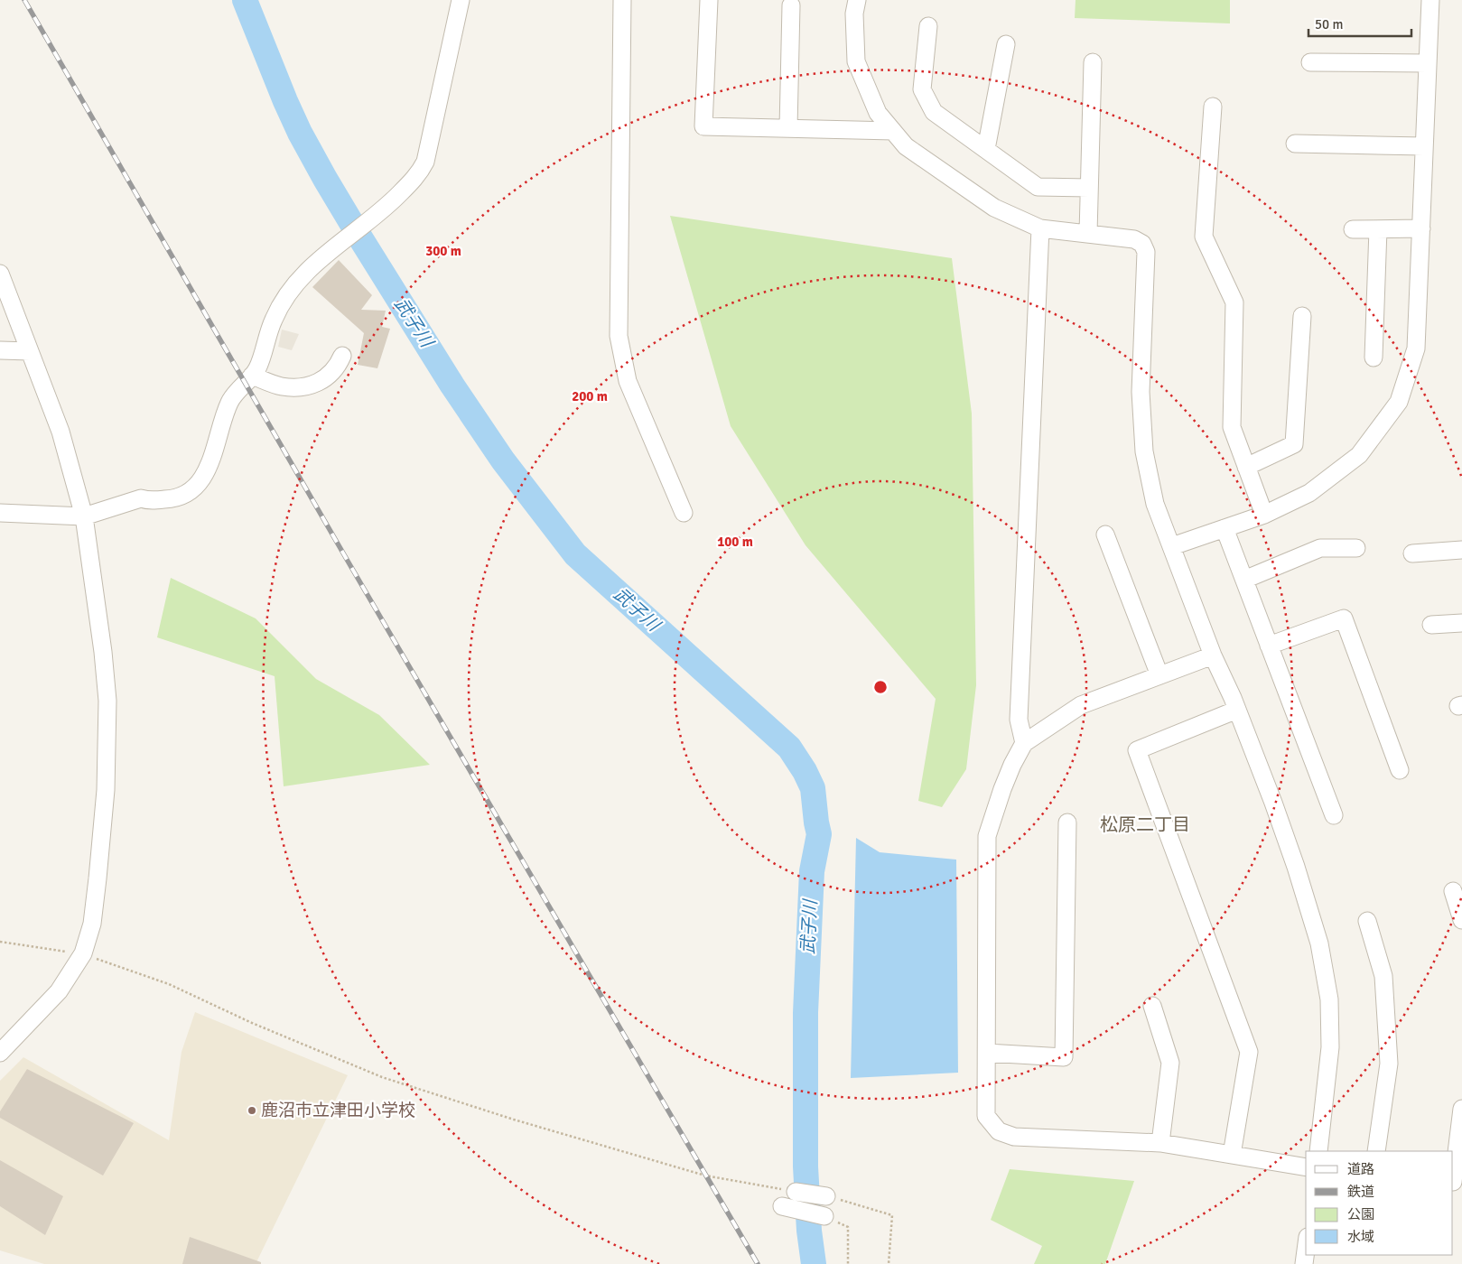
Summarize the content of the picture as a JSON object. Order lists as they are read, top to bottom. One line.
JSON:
{"districts":["松原二丁目"],"water":["武子川"],"places":["鹿沼市立津田小学校"],"legend":["道路","鉄道","公園","水域"],"scale_bar":"50 m","rings":["300 m","200 m","100 m"]}
